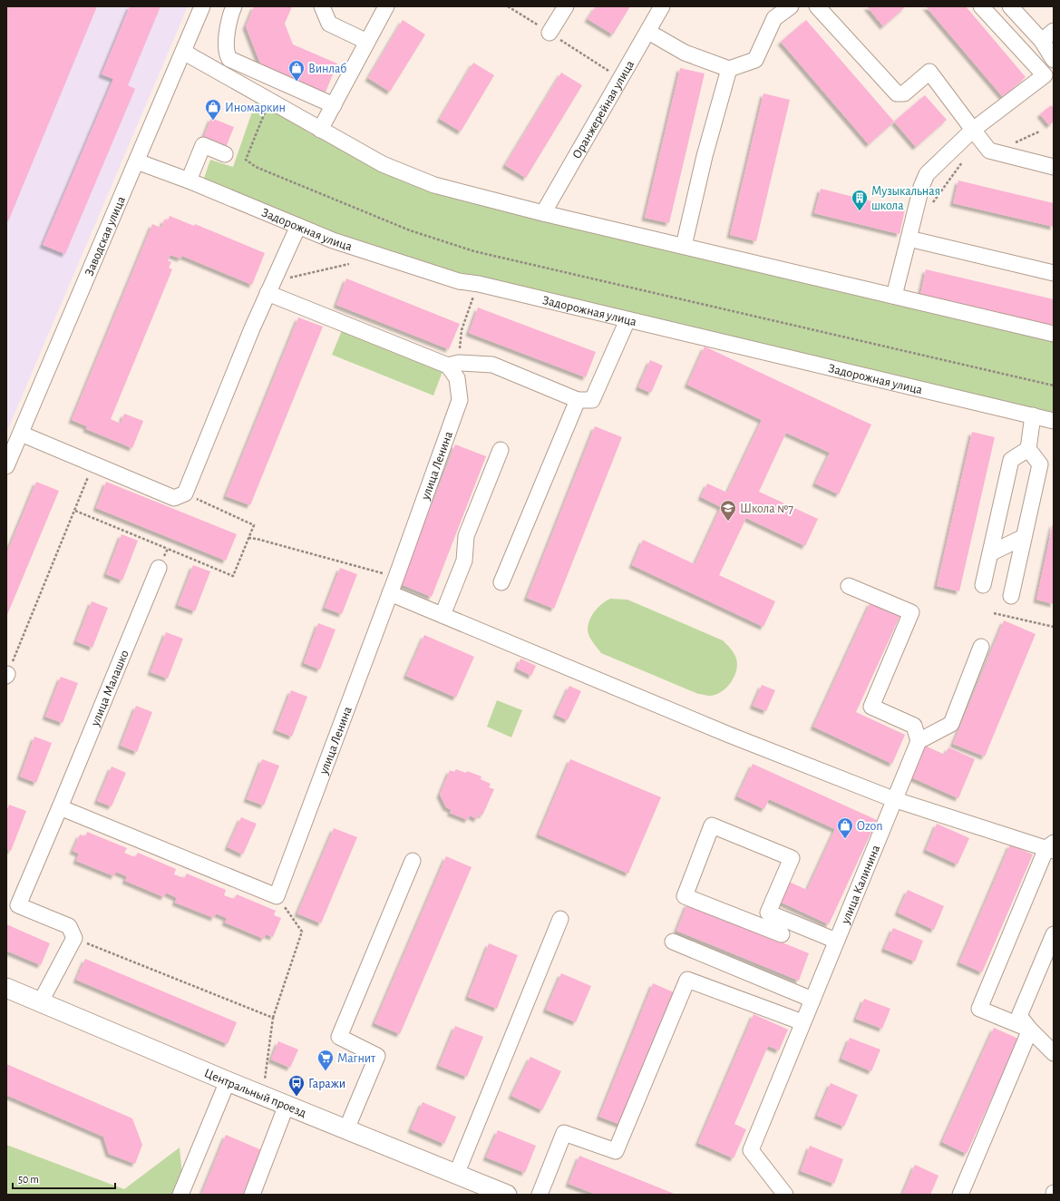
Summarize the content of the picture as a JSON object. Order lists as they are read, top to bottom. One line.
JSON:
{"streets":{"main road":["Центральный проезд"],"street":["Оранжерейная улица","Задорожная улица","Заводская улица","улица Ленина","улица Малашко","улица Калинина"]},"crossings":[["Задорожная улица","Заводская улица"]],"places":{"shop":["Винлаб","Иномаркин","Ozon"],"building":["Музыкальная школа"],"school or university":["Школа №7"],"supermarket":["Магнит"],"bus stop":["Гаражи"]},"scale_bar":"50 m"}
